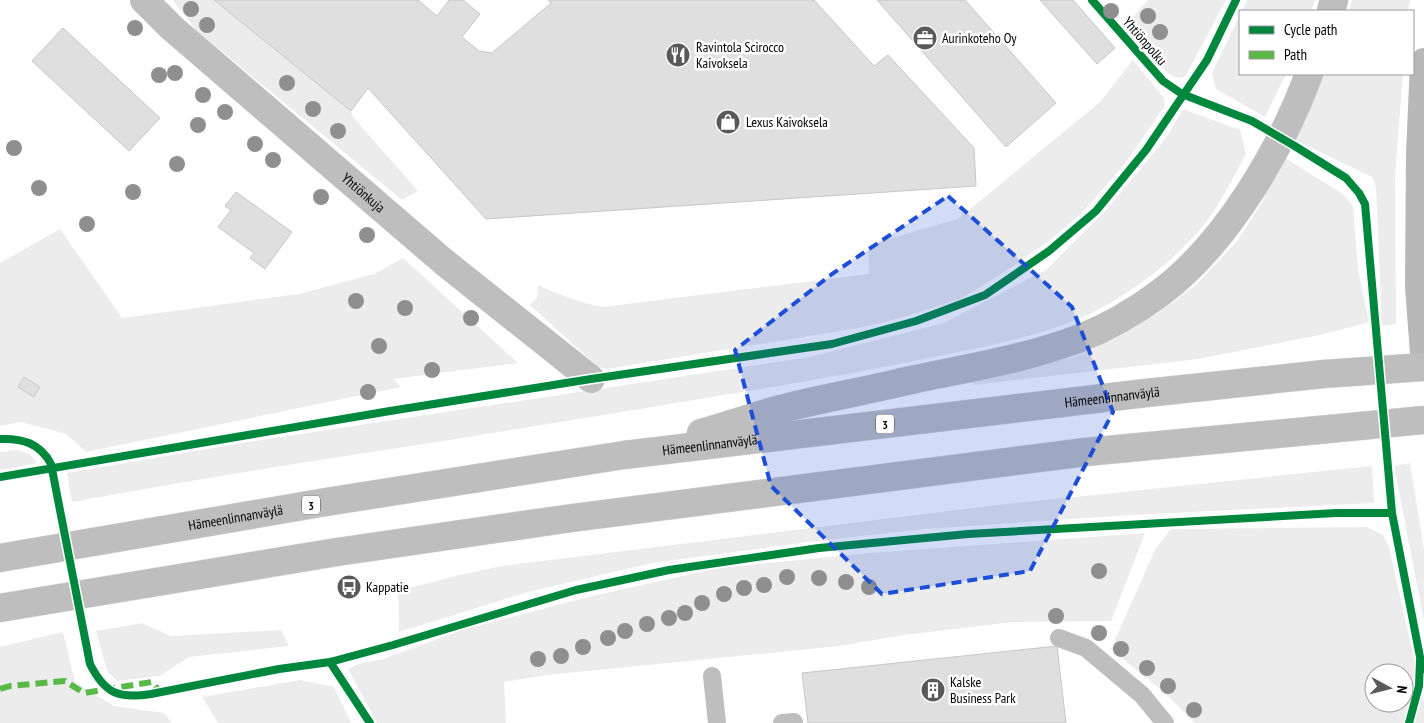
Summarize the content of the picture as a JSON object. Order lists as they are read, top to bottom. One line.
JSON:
{"streets":{"main road":["Yhtiönkuja","Hämeenlinnanväylä","3"],"cycle path":["Yhtiönpolku"]},"places":{"office":["Aurinkoteho Oy"],"restaurant":["Ravintola Scirocco Kaivoksela"],"shop":["Lexus Kaivoksela"],"bus stop":["Kappatie"],"building":["Kalske Business Park"]},"legend":["Cycle path","Path"],"north":"right"}
